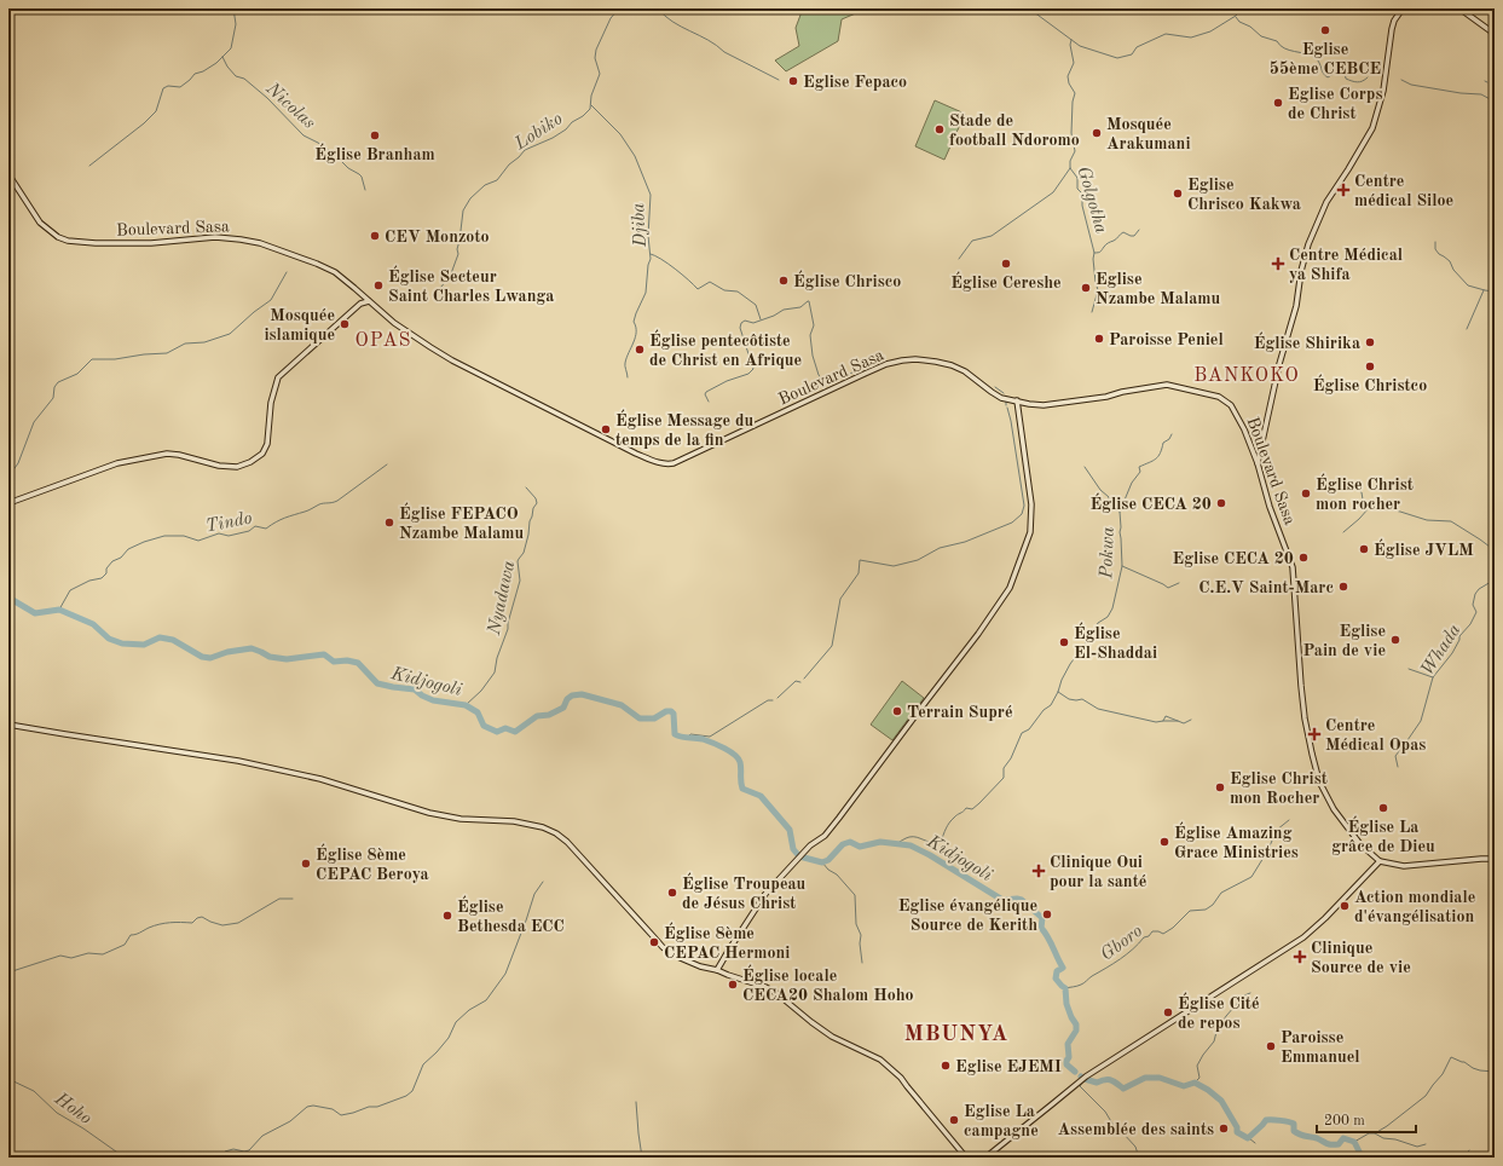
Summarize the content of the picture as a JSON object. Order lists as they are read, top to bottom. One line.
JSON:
{"streets":{"street":["Boulevard Sasa"]},"districts":["OPAS","BANKOKO","MBUNYA"],"water":["Nicolas","Lobiko","Golgotha","Djiba","Tindo","Pokwa","Nyadawa","Whada","Kidjogoli","Gboro","Hoho"],"places":{"other":["Eglise 55ème CEBCE","Eglise Fepaco","Eglise Corps de Christ","Stade de football Ndoromo","Mosquée Arakumani","Église Branham","Eglise Chrisco Kakwa","CEV Monzoto","Église Cereshe","Église Chrisco","Église Secteur Saint Charles Lwanga","Eglise Nzambe Malamu","Mosquée islamique","Paroisse Peniel","Église Shirika","Église pentecôtiste de Christ en Afrique","Église Christco","Église Message du temps de la fin","Église Christ mon rocher","Église CECA 20","Église FEPACO Nzambe Malamu","Église JVLM","Eglise CECA 20","C.E.V Saint-Marc","Eglise Pain de vie","Église El-Shaddai","Terrain Supré","Eglise Christ mon Rocher","Église La grâce de Dieu","Église Amazing Grace Ministries","Église 8ème CEPAC Beroya","Église Troupeau de Jésus Christ","Action mondiale d'évangélisation","Eglise évangélique Source de Kerith","Église Bethesda ECC","Église 8ème CEPAC Hermoni","Église locale CECA20 Shalom Hoho","Église Cité de repos","Paroisse Emmanuel","Eglise EJEMI","Eglise La campagne","Assemblée des saints"],"health":["Centre médical Siloe","Centre Médical ya Shifa","Centre Médical Opas","Clinique Oui pour la santé","Clinique Source de vie"]},"scale_bar":"200 m"}
